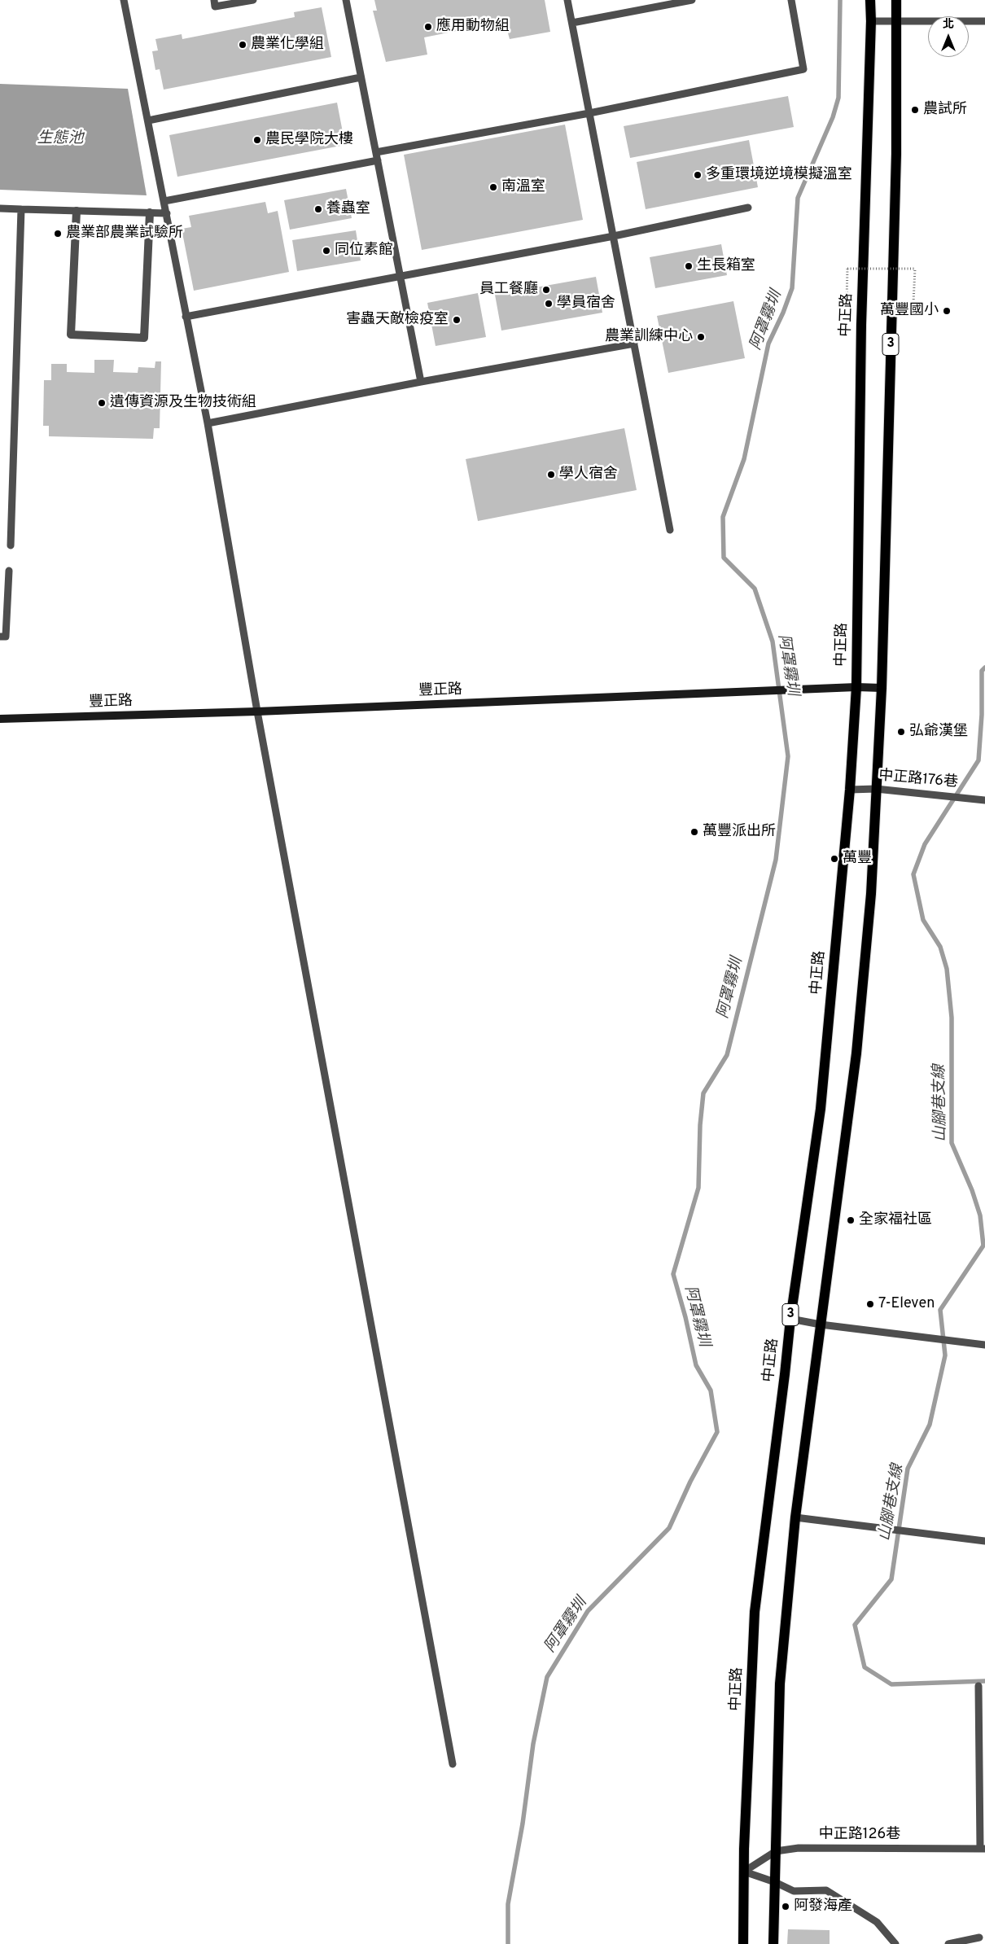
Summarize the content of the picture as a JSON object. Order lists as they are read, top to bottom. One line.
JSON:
{"streets":{"main road":["中正路","3"],"street":["豐正路"],"lane":["中正路176巷","中正路126巷"]},"crossings":[["中正路","豐正路"],["中正路","中正路176巷"],["中正路","中正路126巷"],["3","豐正路"],["3","中正路176巷"],["3","中正路126巷"]],"water":["生態池","阿罩霧圳","山腳巷支線"],"places":["應用動物組","農業化學組","農試所","農民學院大樓","多重環境逆境模擬溫室","南溫室","養蟲室","農業部農業試驗所","同位素館","生長箱室","員工餐廳","學員宿舍","萬豐國小","害蟲天敵檢疫室","農業訓練中心","遺傳資源及生物技術組","學人宿舍","弘爺漢堡","萬豐派出所","萬豐","全家福社區","7-Eleven","阿發海產"],"north":"top"}
